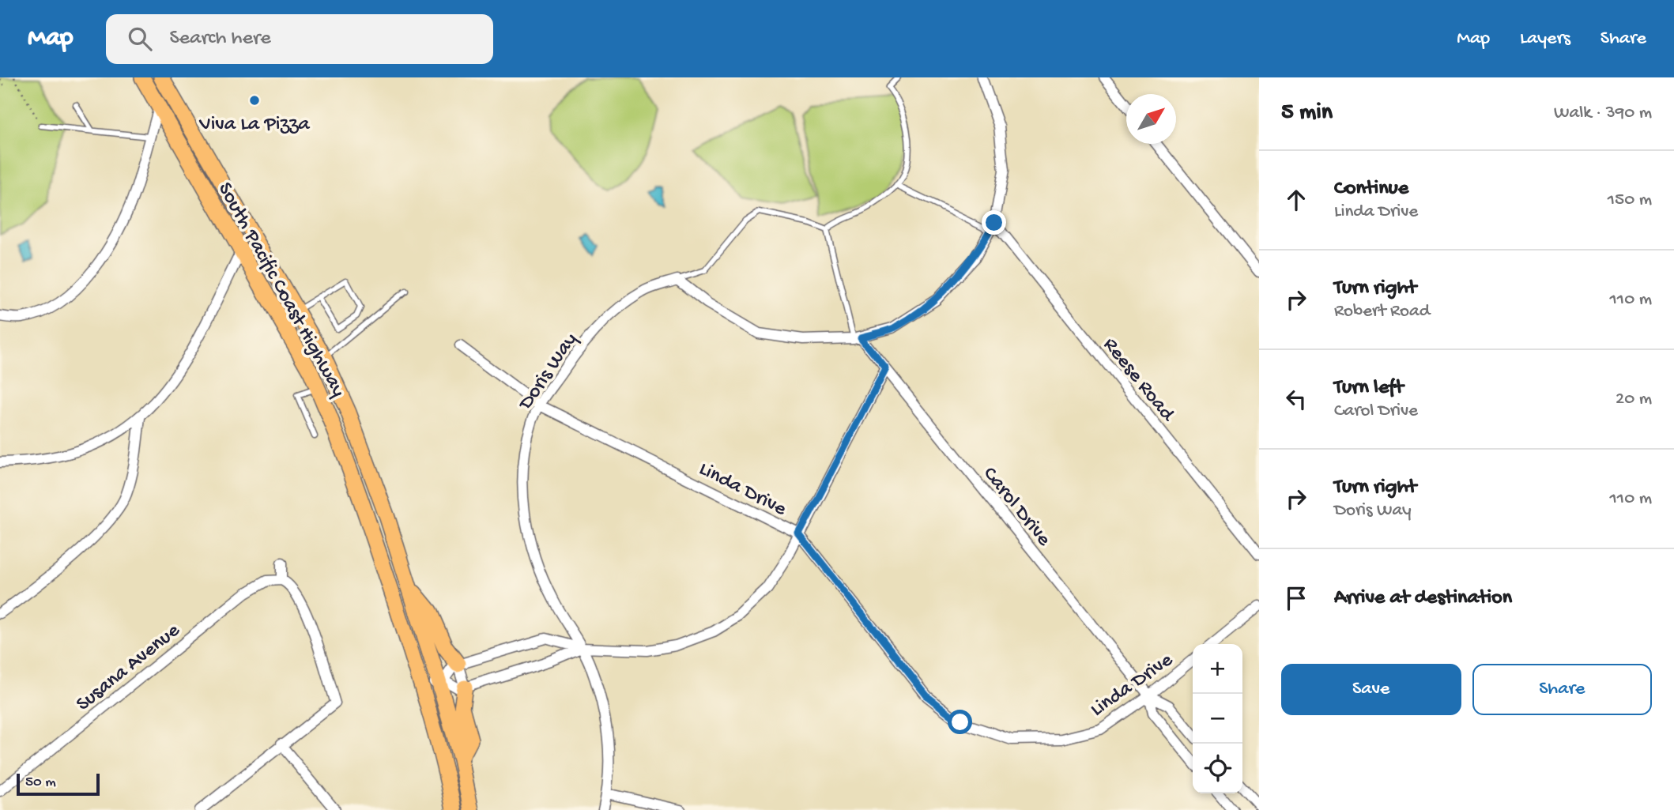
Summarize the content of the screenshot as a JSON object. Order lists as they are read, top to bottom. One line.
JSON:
{"streets":{"highway":["South Pacific Coast Highway"],"street":["Doris Way","Reese Road","Linda Drive","Carol Drive","Susana Avenue"]},"crossings":[["Doris Way","Linda Drive"],["Linda Drive","Carol Drive"]],"places":["Viva La Pizza"],"scale_bar":"50 m","north":"top right","page":{"header":"Map","search":"Search here","nav":["Map","Layers","Share"],"heading":["5 min","Walk · 390 m"],"list":[["Continue","Linda Drive","150 m"],["Turn right","Robert Road","110 m"],["Turn left","Carol Drive","20 m"],["Turn right","Doris Way","110 m"],"Arrive at destination"],"map_buttons":["+","−"],"buttons":["Save","Share"],"scale":"50 m"}}
